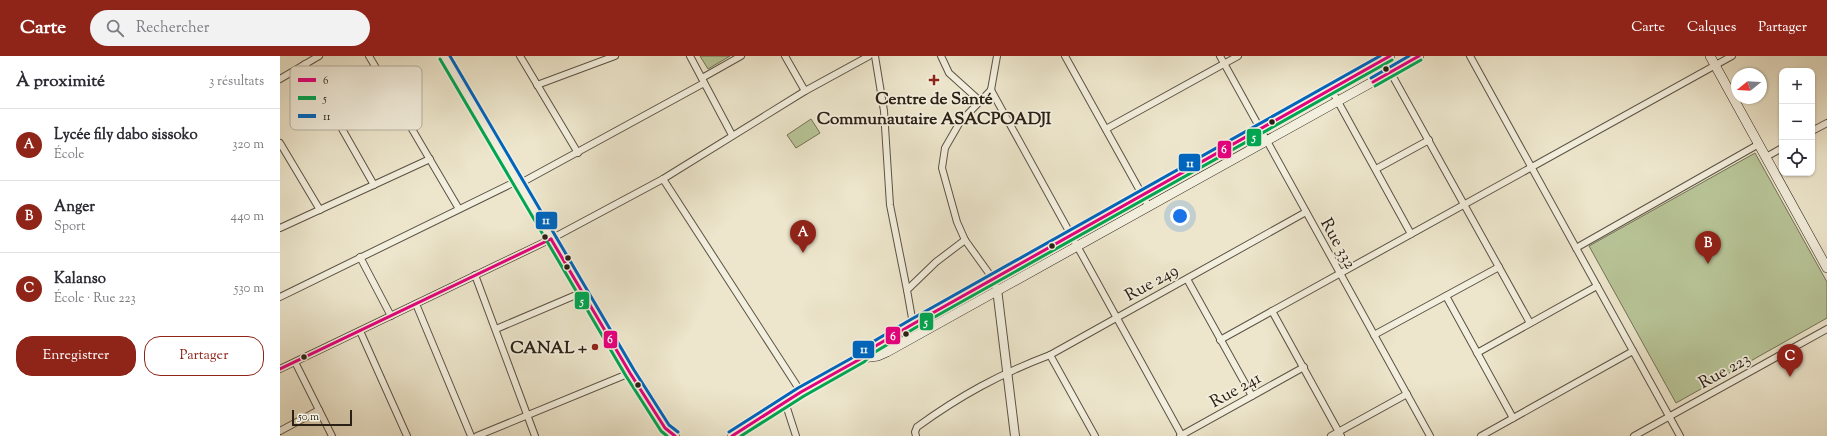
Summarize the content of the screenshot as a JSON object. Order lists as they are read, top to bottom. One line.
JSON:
{"streets":{"street":["Rue 332","Rue 249","Rue 223","Rue 241"]},"crossings":[["Rue 332","Rue 249"]],"places":{"health":["Centre de Santé Communautaire ASACPOADJI"],"other":["CANAL +"]},"lines":["transit line 6","transit line 11","transit line 5"],"legend":["6","5","11"],"scale_bar":"50 m","north":"left","page":{"header":"Carte","search":"Rechercher","nav":["Carte","Calques","Partager"],"heading":["À proximité","3 résultats"],"map_buttons":["+","−"],"list":[{"mark":"A","name":"Lycée fily dabo sissoko","note":"École","value":"320 m"},{"mark":"B","name":"Anger","note":"Sport","value":"440 m"},{"mark":"C","name":"Kalanso","note":"École · Rue 223","value":"530 m"}],"pins":["A","B","C"],"buttons":["Enregistrer","Partager"],"scale":"50 m"}}
